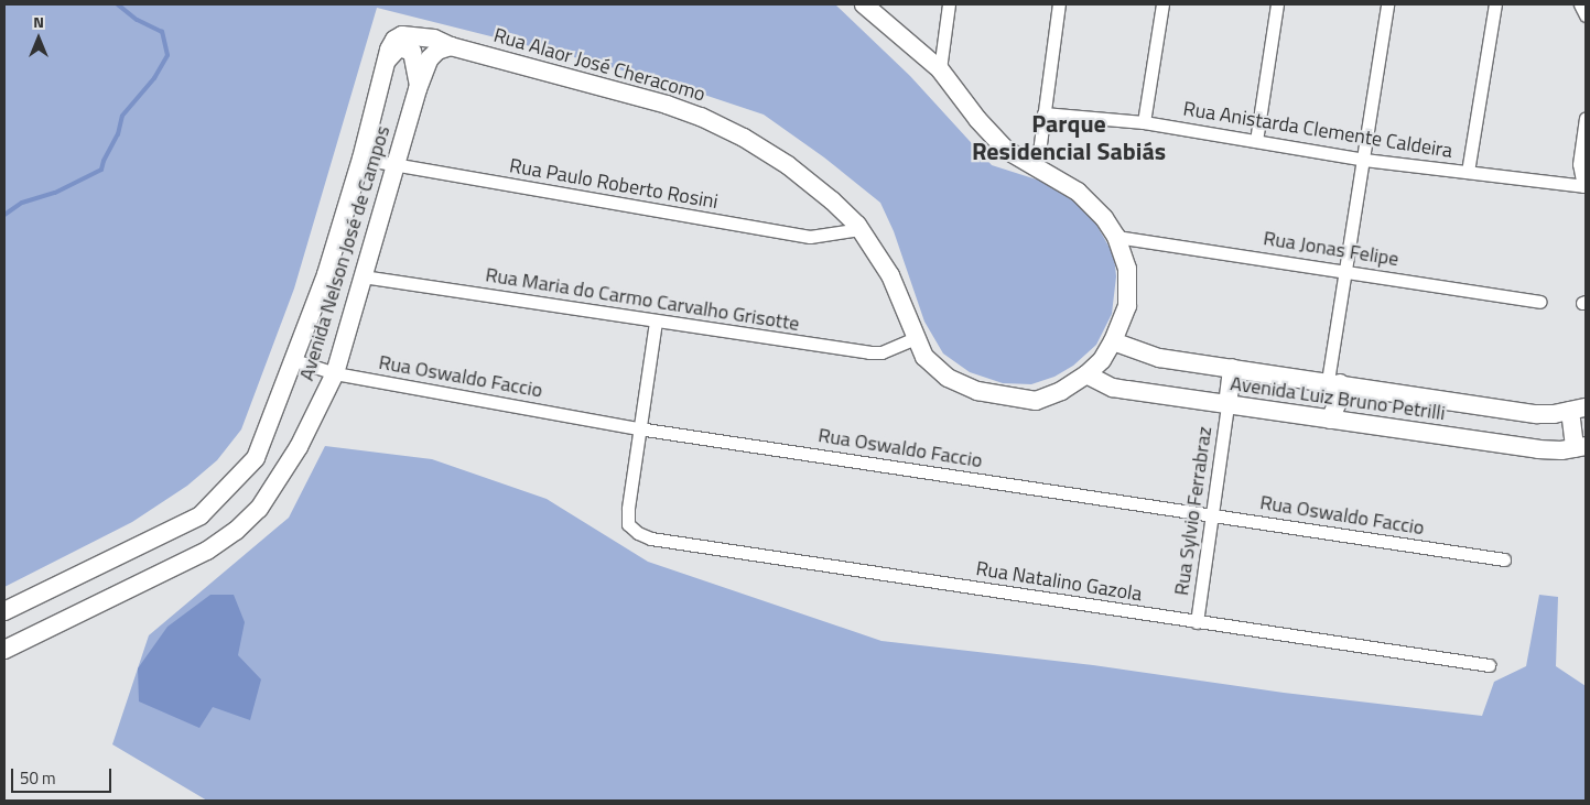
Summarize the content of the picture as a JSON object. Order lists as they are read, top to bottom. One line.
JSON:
{"streets":{"main road":["Rua Alaor José Cheracomo","Avenida Nelson José de Campos","Avenida Luiz Bruno Petrilli"],"street":["Rua Anistarda Clemente Caldeira","Rua Paulo Roberto Rosini","Rua Jonas Felipe","Rua Maria do Carmo Carvalho Grisotte","Rua Oswaldo Faccio","Rua Sylvio Ferrabraz","Rua Natalino Gazola"]},"crossings":[["Rua Alaor José Cheracomo","Rua Paulo Roberto Rosini"],["Rua Alaor José Cheracomo","Rua Jonas Felipe"],["Rua Alaor José Cheracomo","Avenida Nelson José de Campos"],["Rua Alaor José Cheracomo","Rua Maria do Carmo Carvalho Grisotte"],["Rua Alaor José Cheracomo","Avenida Luiz Bruno Petrilli"],["Rua Paulo Roberto Rosini","Avenida Nelson José de Campos"],["Avenida Nelson José de Campos","Rua Maria do Carmo Carvalho Grisotte"],["Avenida Nelson José de Campos","Rua Oswaldo Faccio"],["Rua Oswaldo Faccio","Rua Sylvio Ferrabraz"],["Rua Oswaldo Faccio","Rua Natalino Gazola"],["Avenida Luiz Bruno Petrilli","Rua Sylvio Ferrabraz"],["Rua Sylvio Ferrabraz","Rua Natalino Gazola"]],"districts":["Parque Residencial Sabiás"],"scale_bar":"50 m","north":"top"}
